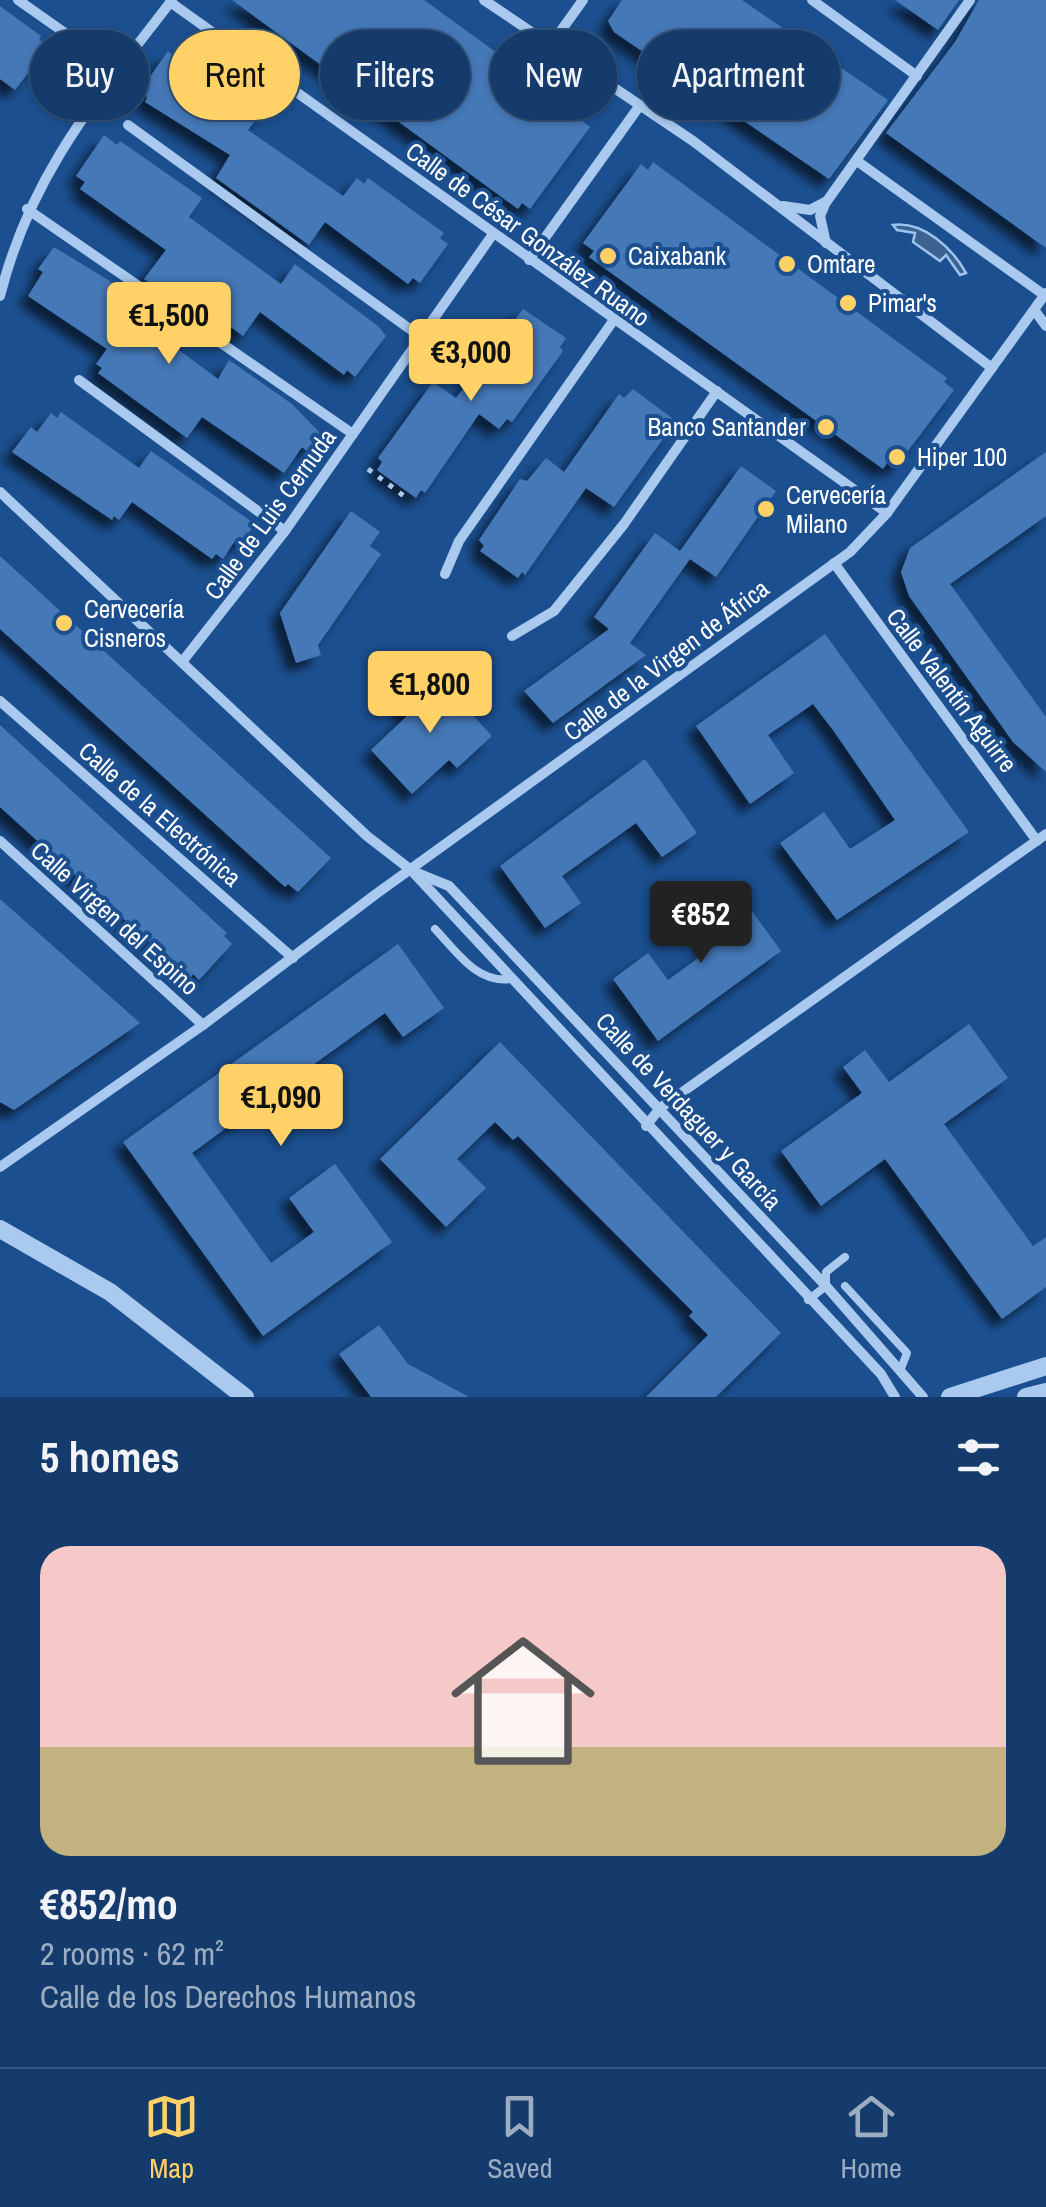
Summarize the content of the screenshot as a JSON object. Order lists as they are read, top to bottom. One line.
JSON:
{"streets":{"street":["Calle de César González Ruano","Calle de Luis Cernuda","Calle de la Virgen de África","Calle Valentín Aguirre","Calle de la Electrónica","Calle Virgen del Espino","Calle de Verdaguer y García"]},"crossings":[["Calle de César González Ruano","Calle de Luis Cernuda"],["Calle de César González Ruano","Calle de la Virgen de África"],["Calle de Luis Cernuda","Calle de Verdaguer y García"],["Calle de la Virgen de África","Calle Valentín Aguirre"],["Calle de la Virgen de África","Calle de la Electrónica"],["Calle de la Virgen de África","Calle Virgen del Espino"],["Calle de la Virgen de África","Calle de Verdaguer y García"]],"places":["Caixabank","Omtare","Pimar's","Banco Santander","Hiper 100","Cervecería Milano","Cervecería Cisneros"],"page":{"chip":["Buy","Rent","Filters","New","Apartment"],"price":["€1,500","€3,000","€1,800","€852","€1,090"],"heading":"5 homes","list":[{"name":"€852/mo","note":"2 rooms · 62 m² · Calle de los Derechos Humanos"}],"tabs":["Map","Saved","Home"]}}
